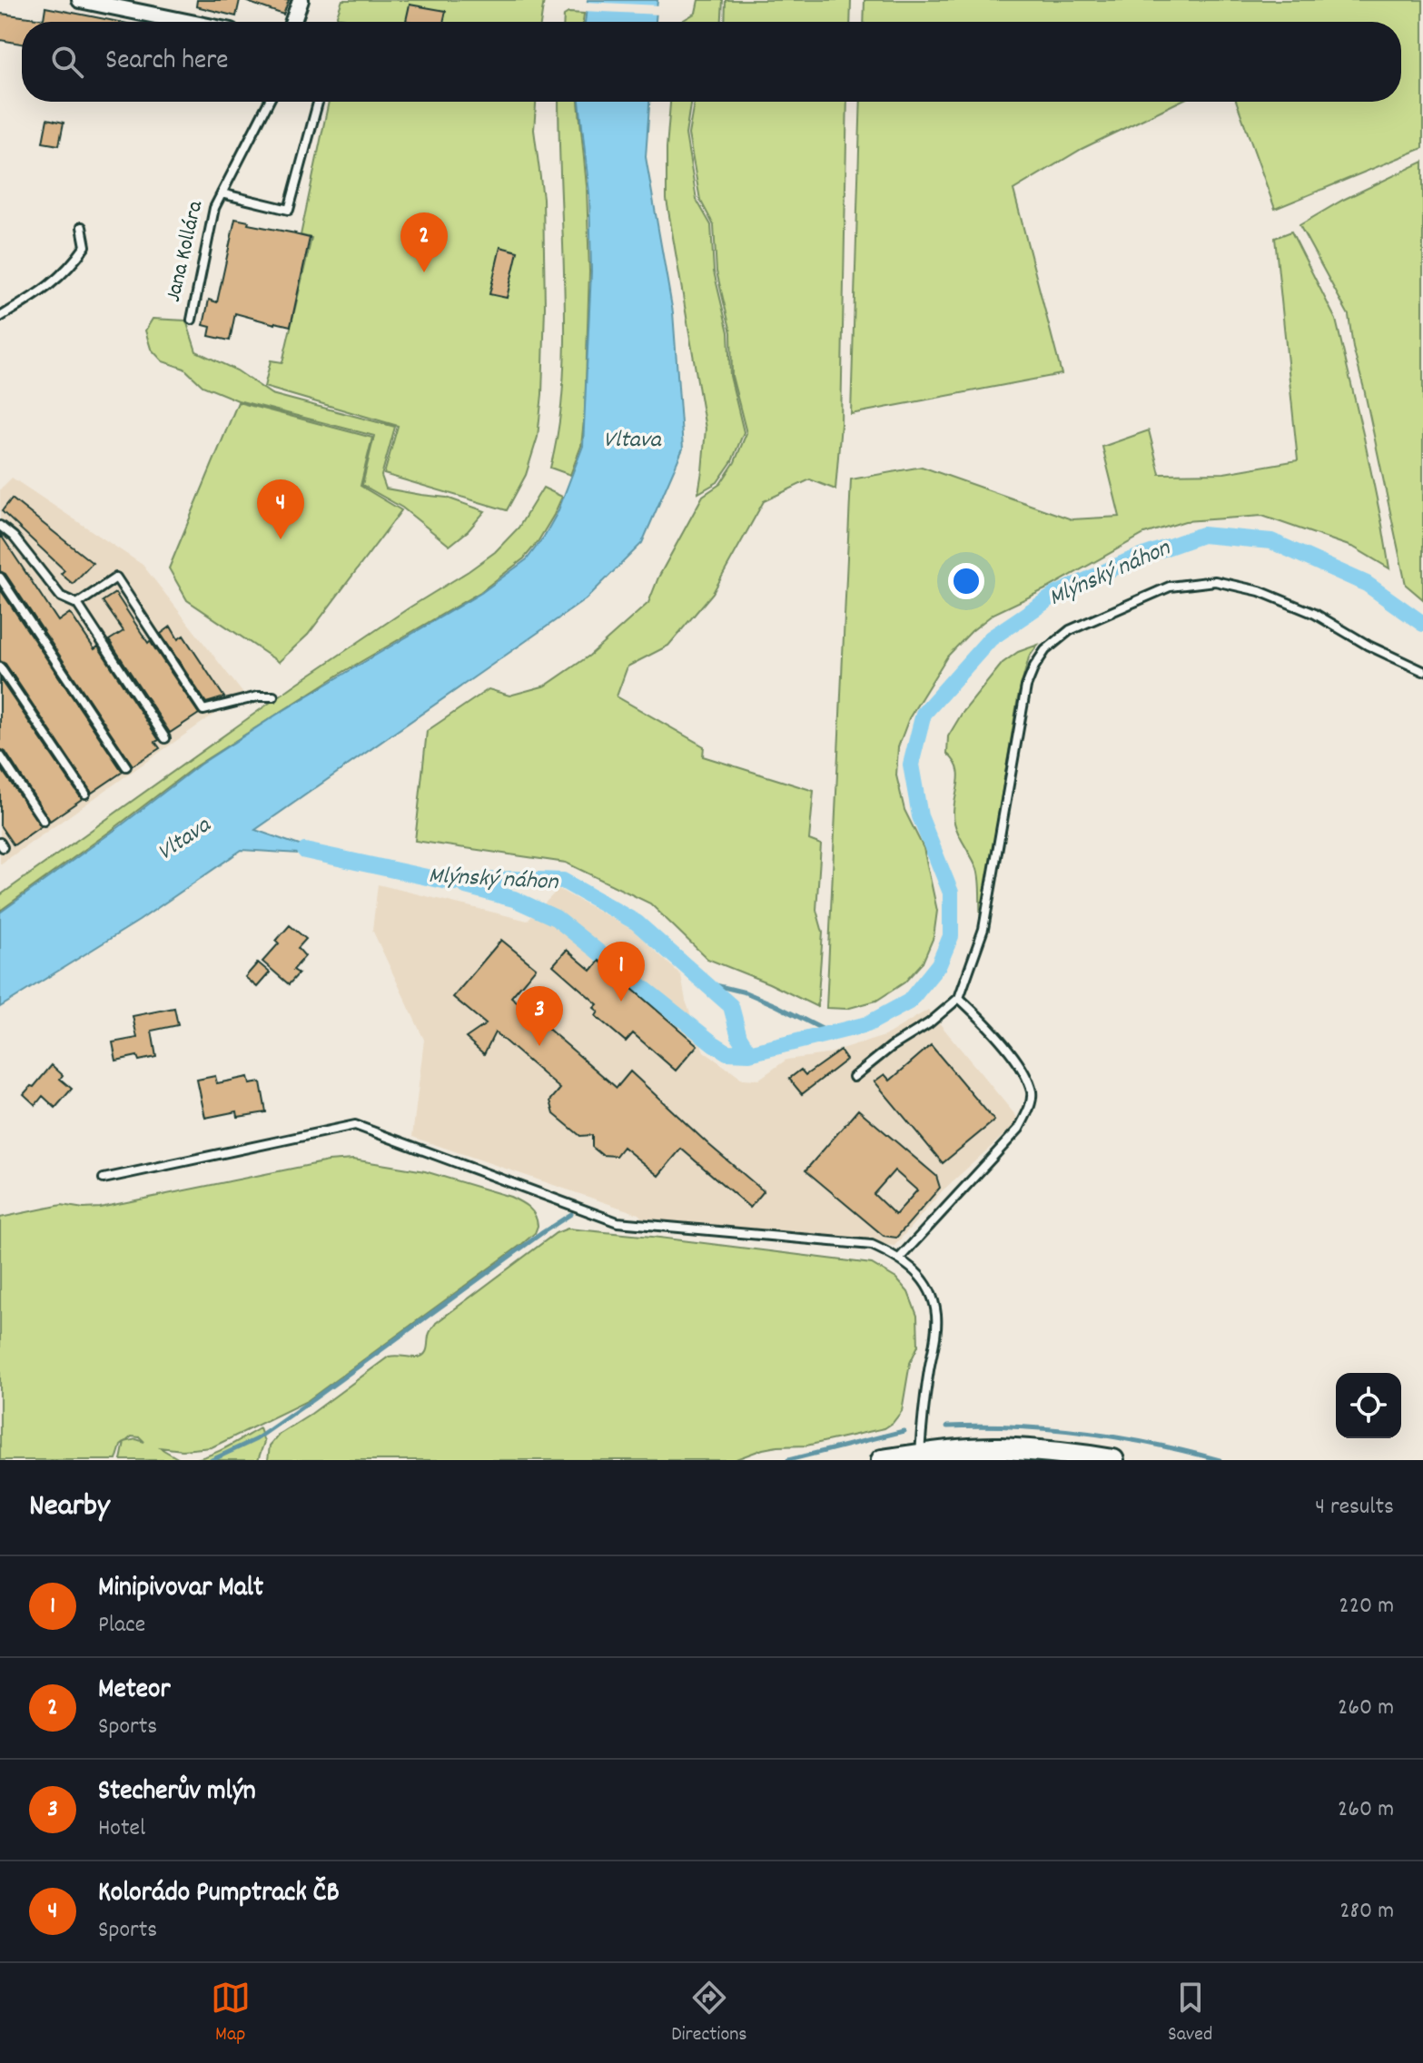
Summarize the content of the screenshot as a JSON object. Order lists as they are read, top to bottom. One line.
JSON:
{"streets":{"lane":["Jana Kollára"]},"water":["Vltava","Mlýnský náhon"],"page":{"search":"Search here","pins":["2","4","1","3"],"heading":["Nearby","4 results"],"list":[{"mark":"1","name":"Minipivovar Malt","note":"Place","value":"220 m"},{"mark":"2","name":"Meteor","note":"Sports","value":"260 m"},{"mark":"3","name":"Stecherův mlýn","note":"Hotel","value":"260 m"},{"mark":"4","name":"Kolorádo Pumptrack ČB","note":"Sports","value":"280 m"}],"nav":["Map","Directions","Saved"]}}
